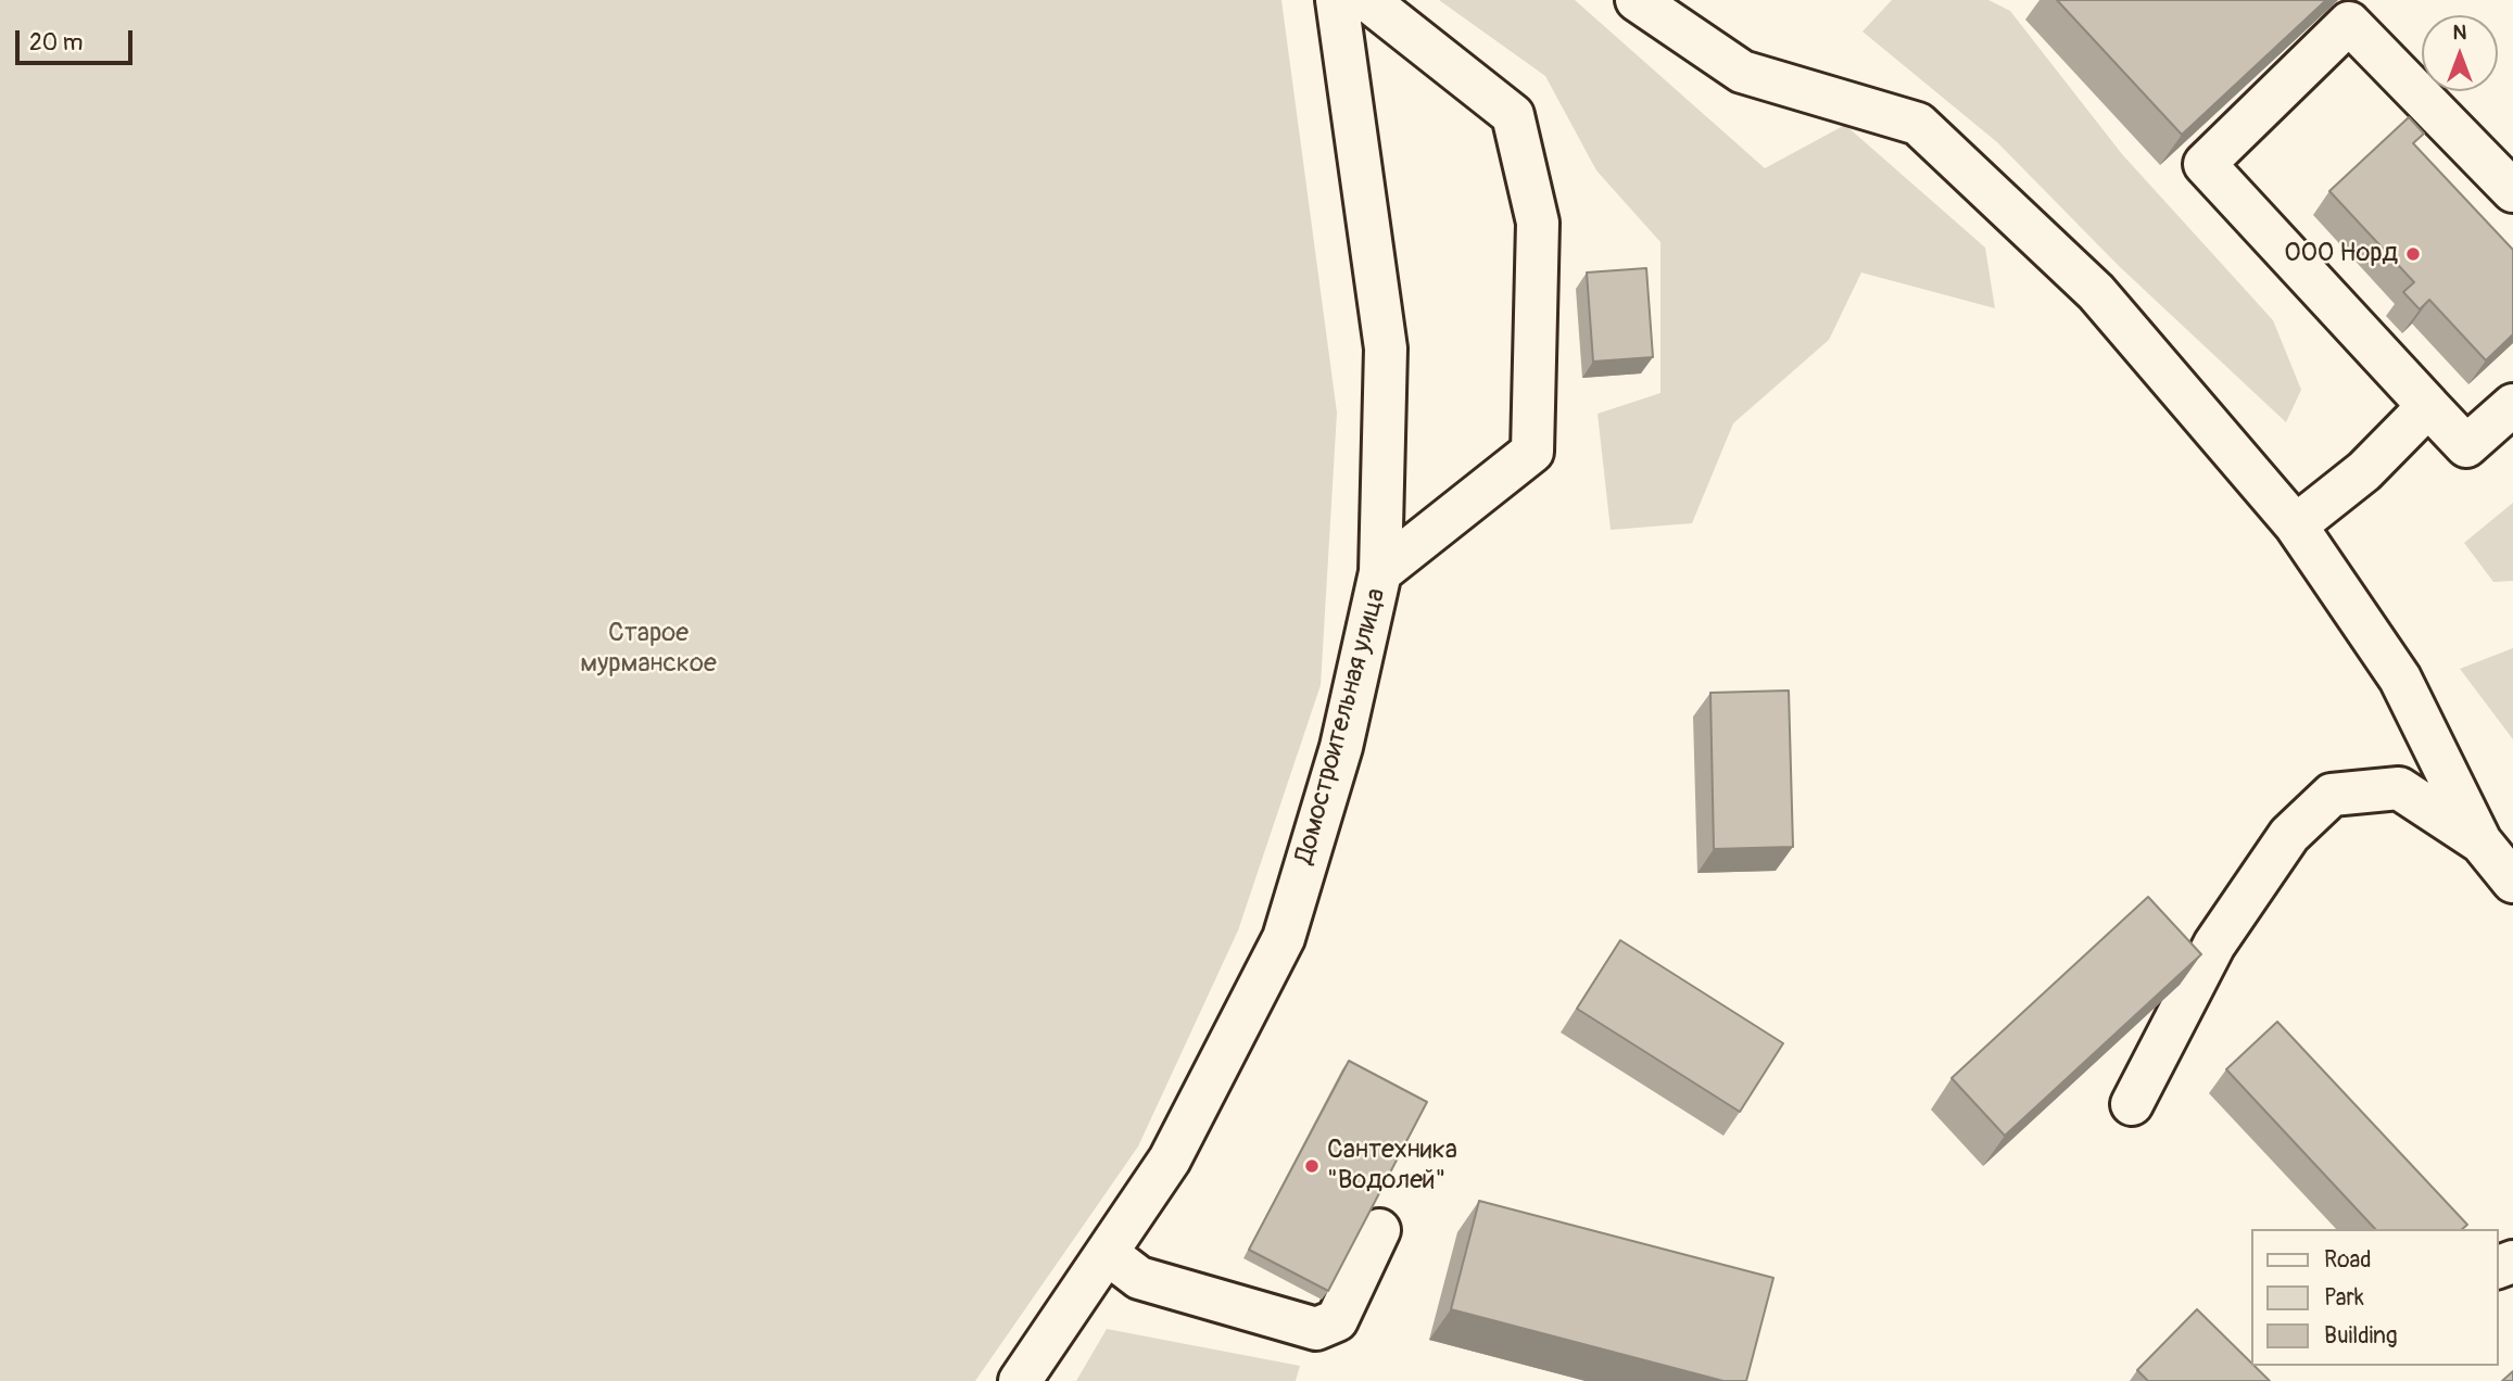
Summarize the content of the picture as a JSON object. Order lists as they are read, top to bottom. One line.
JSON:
{"streets":{"street":["Домостроительная улица"]},"parks":["Старое мурманское"],"places":["ООО Норд","Сантехника \"Водолей\""],"legend":["Road","Park","Building"],"scale_bar":"20 m","north":"top"}
